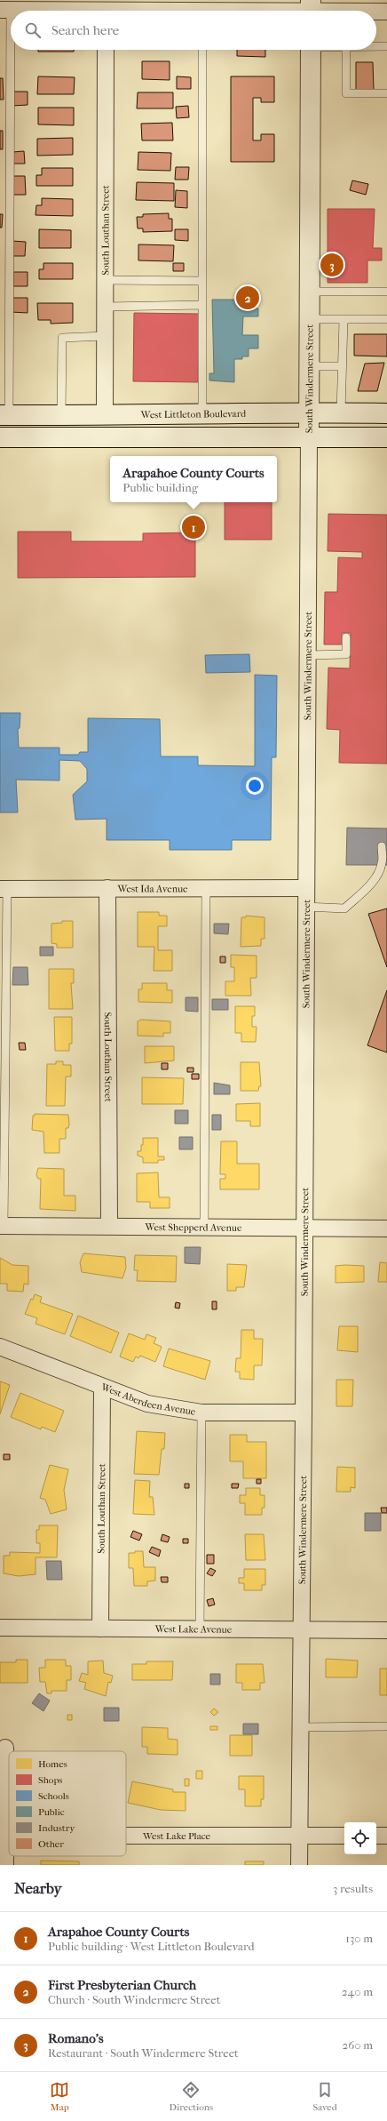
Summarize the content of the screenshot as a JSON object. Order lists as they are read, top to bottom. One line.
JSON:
{"streets":{"main road":["South Windermere Street","West Littleton Boulevard"],"street":["South Louthan Street","West Ida Avenue","West Shepperd Avenue","West Aberdeen Avenue","West Lake Avenue","West Lake Place"]},"crossings":[["South Louthan Street","West Littleton Boulevard"],["South Louthan Street","West Ida Avenue"],["South Louthan Street","West Shepperd Avenue"],["South Louthan Street","West Aberdeen Avenue"],["South Louthan Street","West Lake Avenue"],["South Windermere Street","West Littleton Boulevard"],["South Windermere Street","West Ida Avenue"],["South Windermere Street","West Shepperd Avenue"],["South Windermere Street","West Aberdeen Avenue"],["South Windermere Street","West Lake Avenue"],["South Windermere Street","West Lake Place"]],"legend":["Homes","Shops","Schools","Public","Industry","Other"],"page":{"search":"Search here","pins":["3","2","1"],"popup":["Arapahoe County Courts","Public building"],"heading":["Nearby","3 results"],"list":[{"mark":"1","name":"Arapahoe County Courts","note":"Public building · West Littleton Boulevard","value":"130 m"},{"mark":"2","name":"First Presbyterian Church","note":"Church · South Windermere Street","value":"240 m"},{"mark":"3","name":"Romano's","note":"Restaurant · South Windermere Street","value":"260 m"}],"nav":["Map","Directions","Saved"]}}
